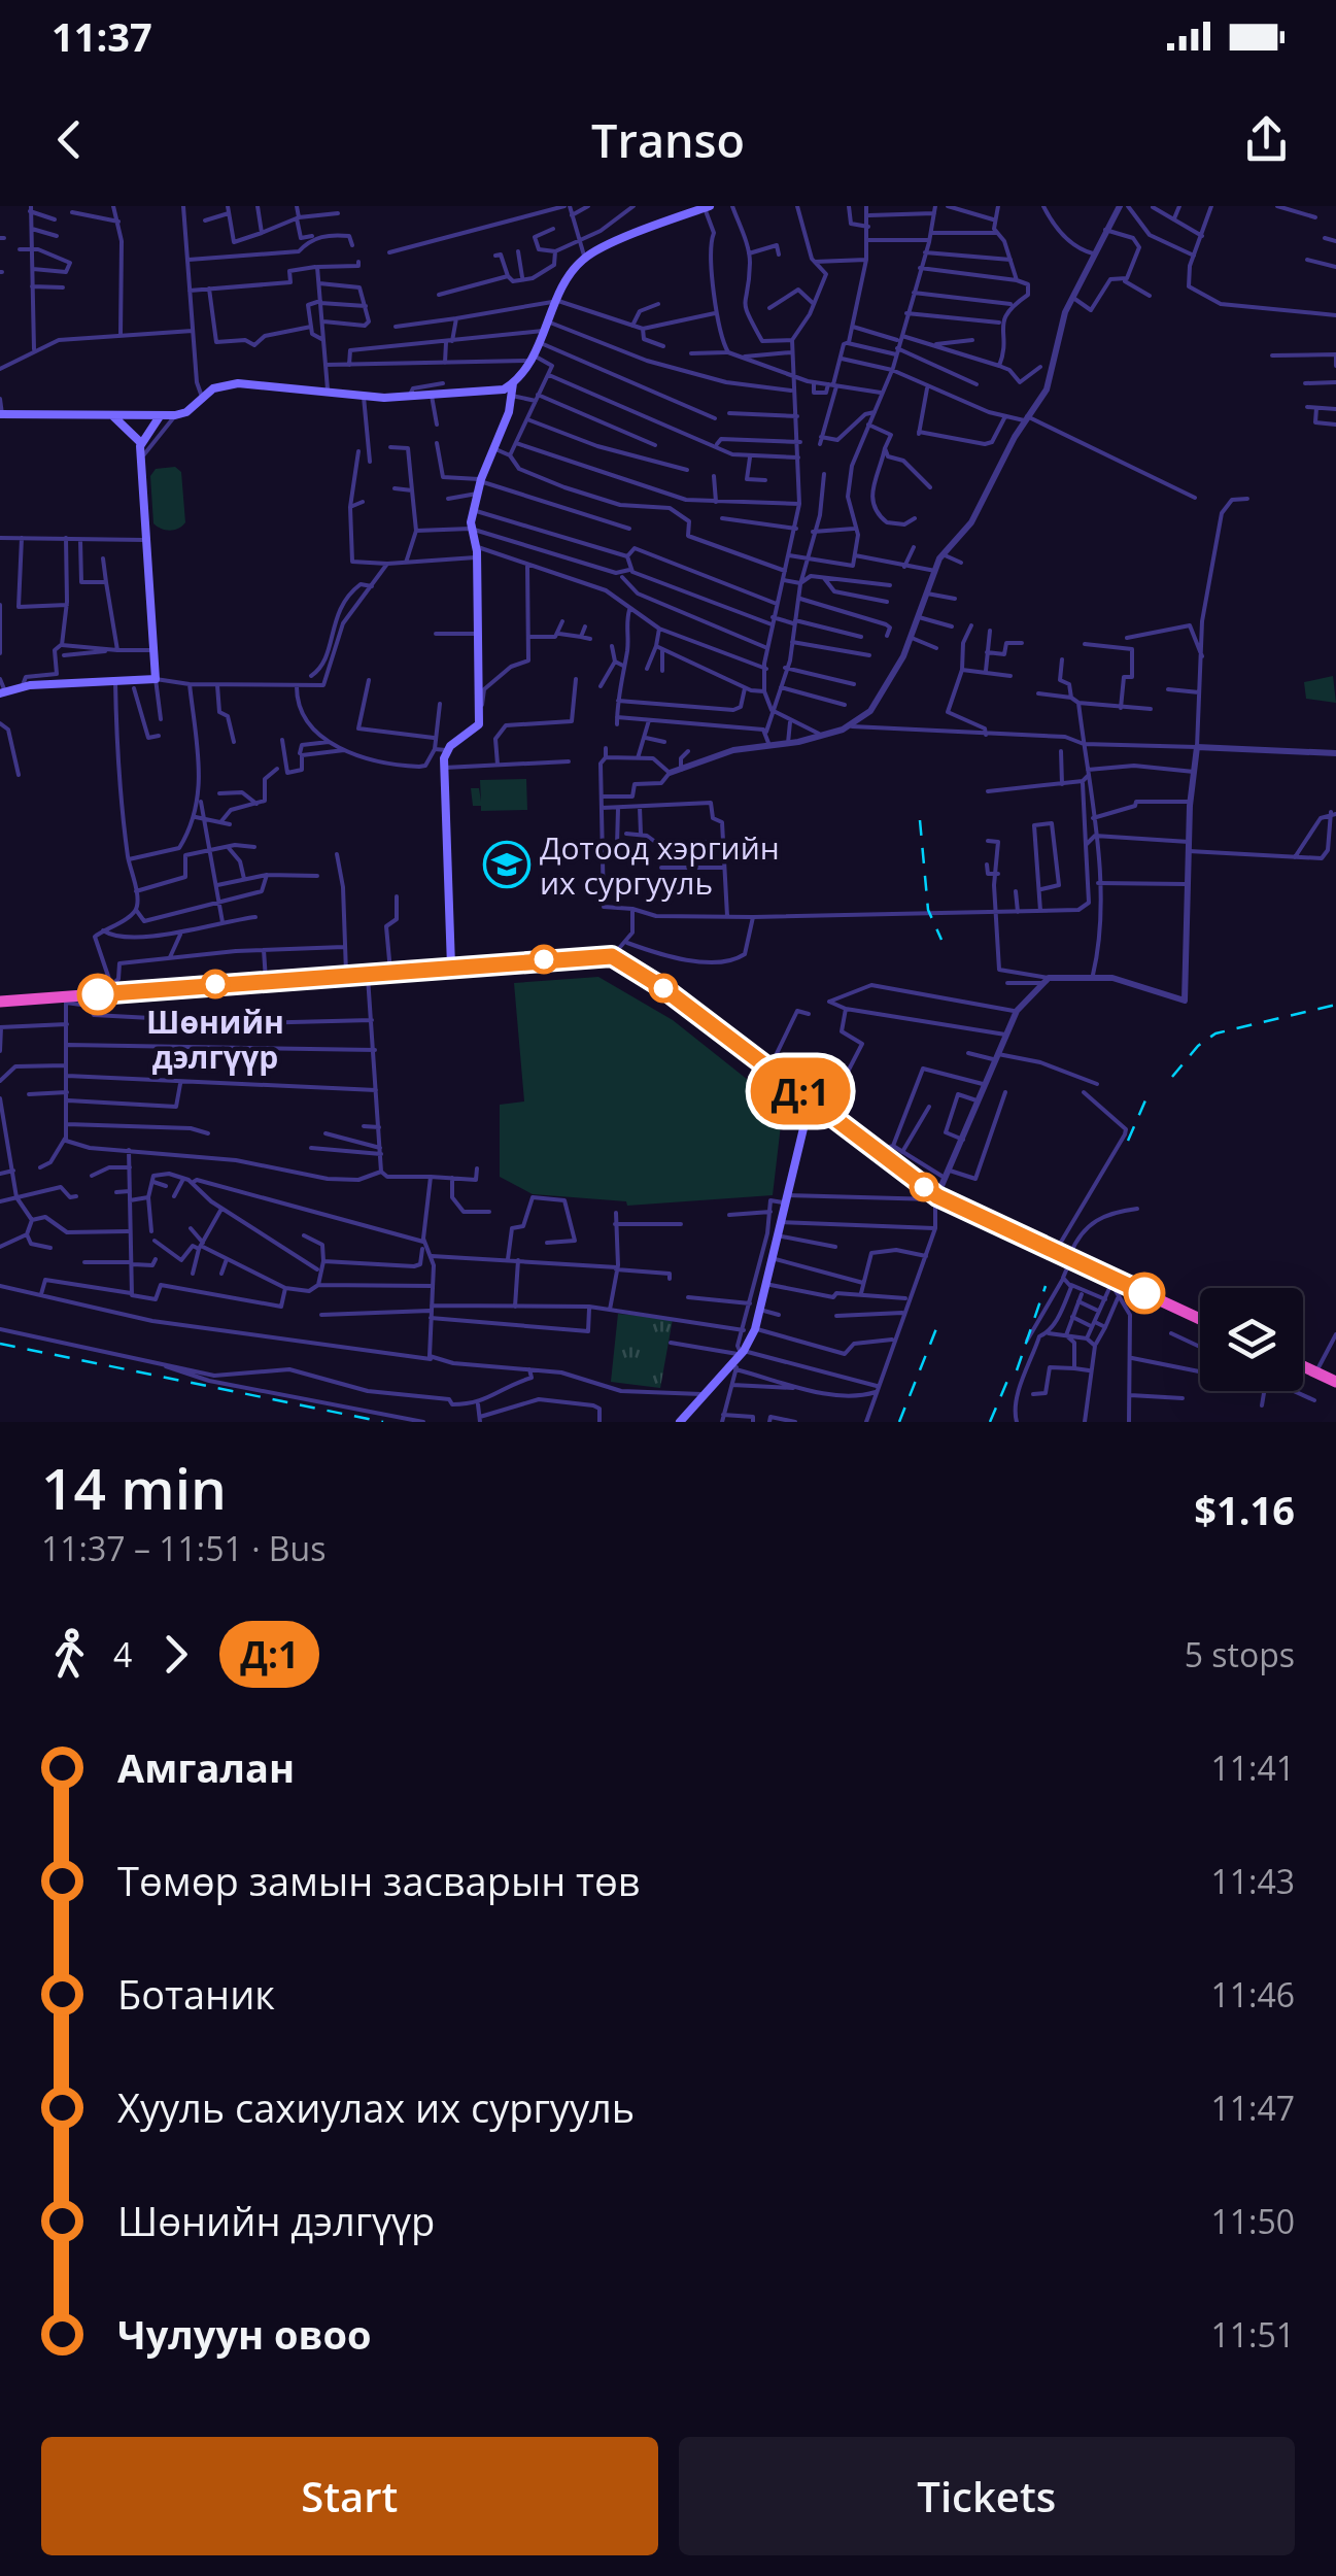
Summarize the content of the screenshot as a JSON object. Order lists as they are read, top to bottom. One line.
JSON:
{"places":{"school or university":["Дотоод хэргийн их сургууль"],"other":["Шөнийн дэлгүүр"]},"lines":["bus line Д:1"],"page":{"status":"11:37","header":"Transo","on_map":"Д:1","heading":["14 min","11:37 – 11:51 · Bus","$1.16"],"legs":["4","Д:1","5 stops"],"list":[{"name":"Амгалан","value":"11:41"},{"name":"Төмөр замын засварын төв","value":"11:43"},{"name":"Ботаник","value":"11:46"},{"name":"Хууль сахиулах их сургууль","value":"11:47"},{"name":"Шөнийн дэлгүүр","value":"11:50"},{"name":"Чулуун овоо","value":"11:51"}],"buttons":["Start","Tickets"]}}
